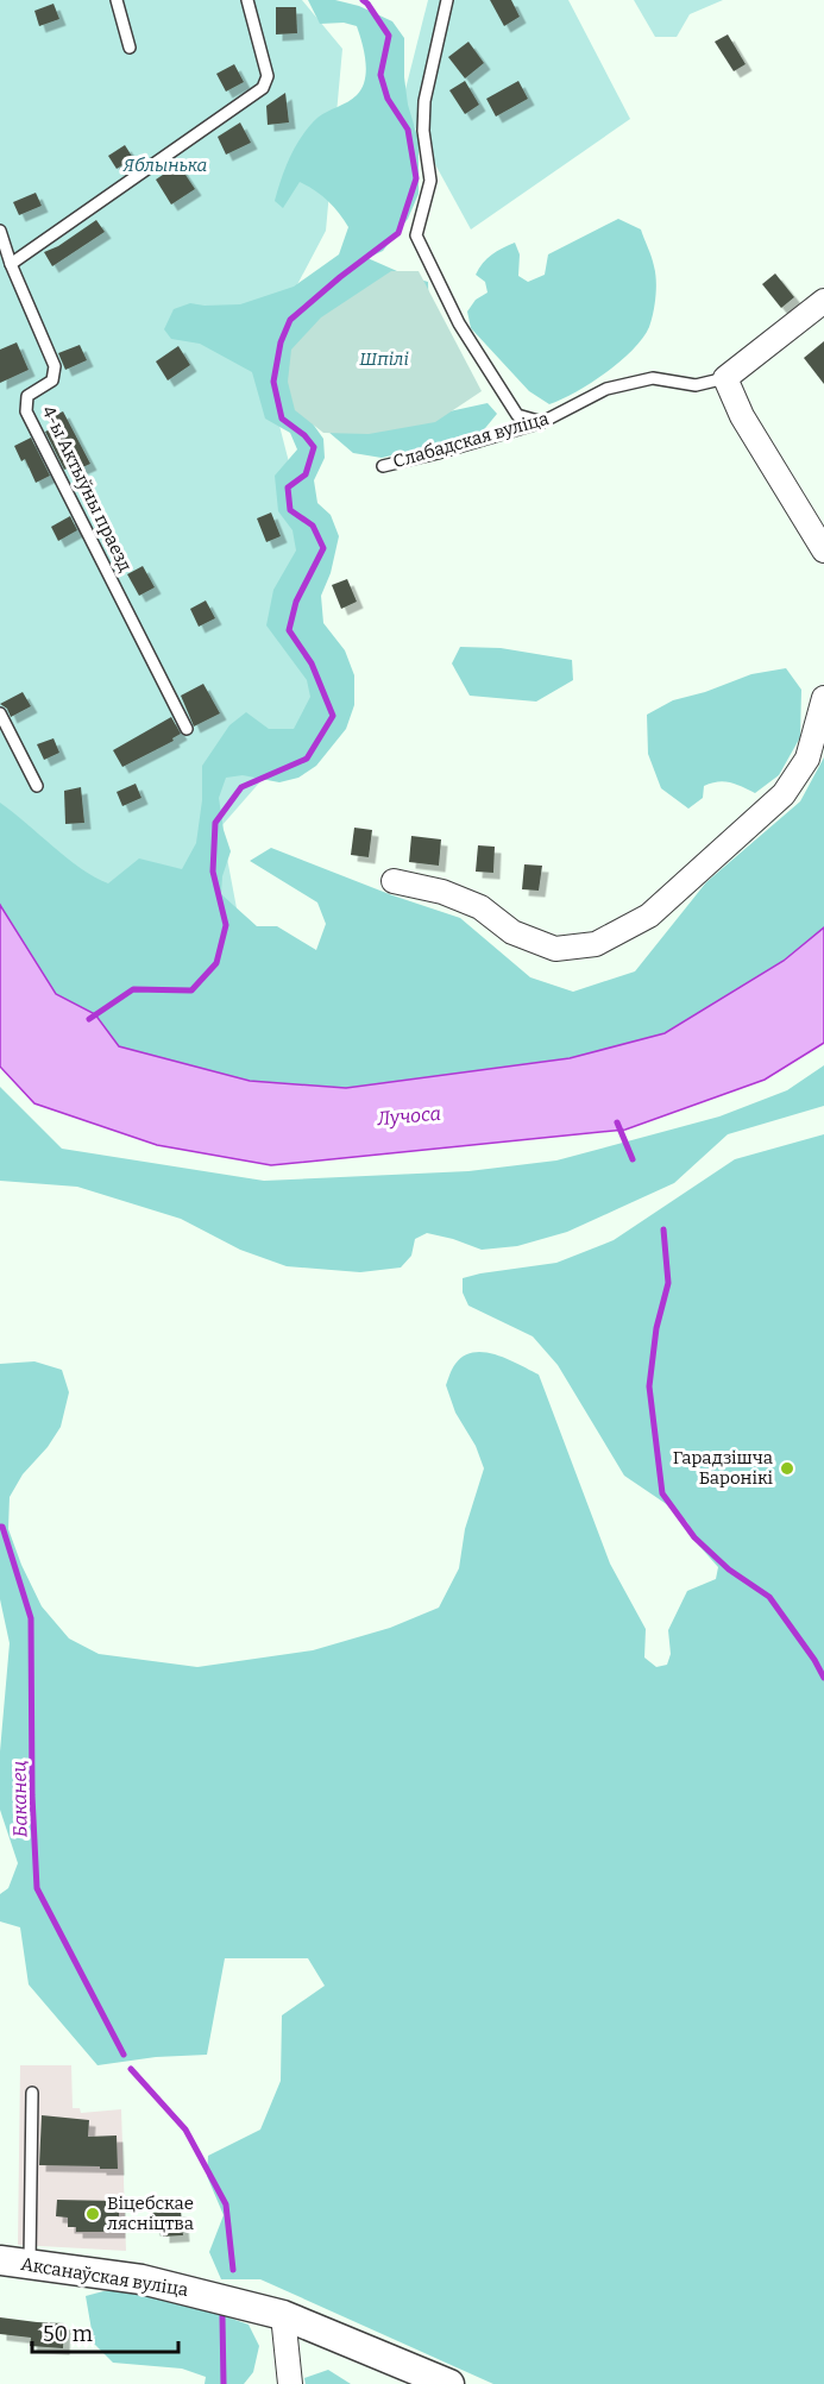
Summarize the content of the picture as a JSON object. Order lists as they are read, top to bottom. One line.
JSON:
{"streets":{"street":["Слабадская вуліца","Аксанаўская вуліца"],"lane":["4-ы Актыўны праезд"]},"water":["Лучоса","Баканец"],"parks":["Яблынька","Шпілі"],"places":["Гарадзішча Баронікі","Віцебскае лясніцтва"],"scale_bar":"50 m"}
